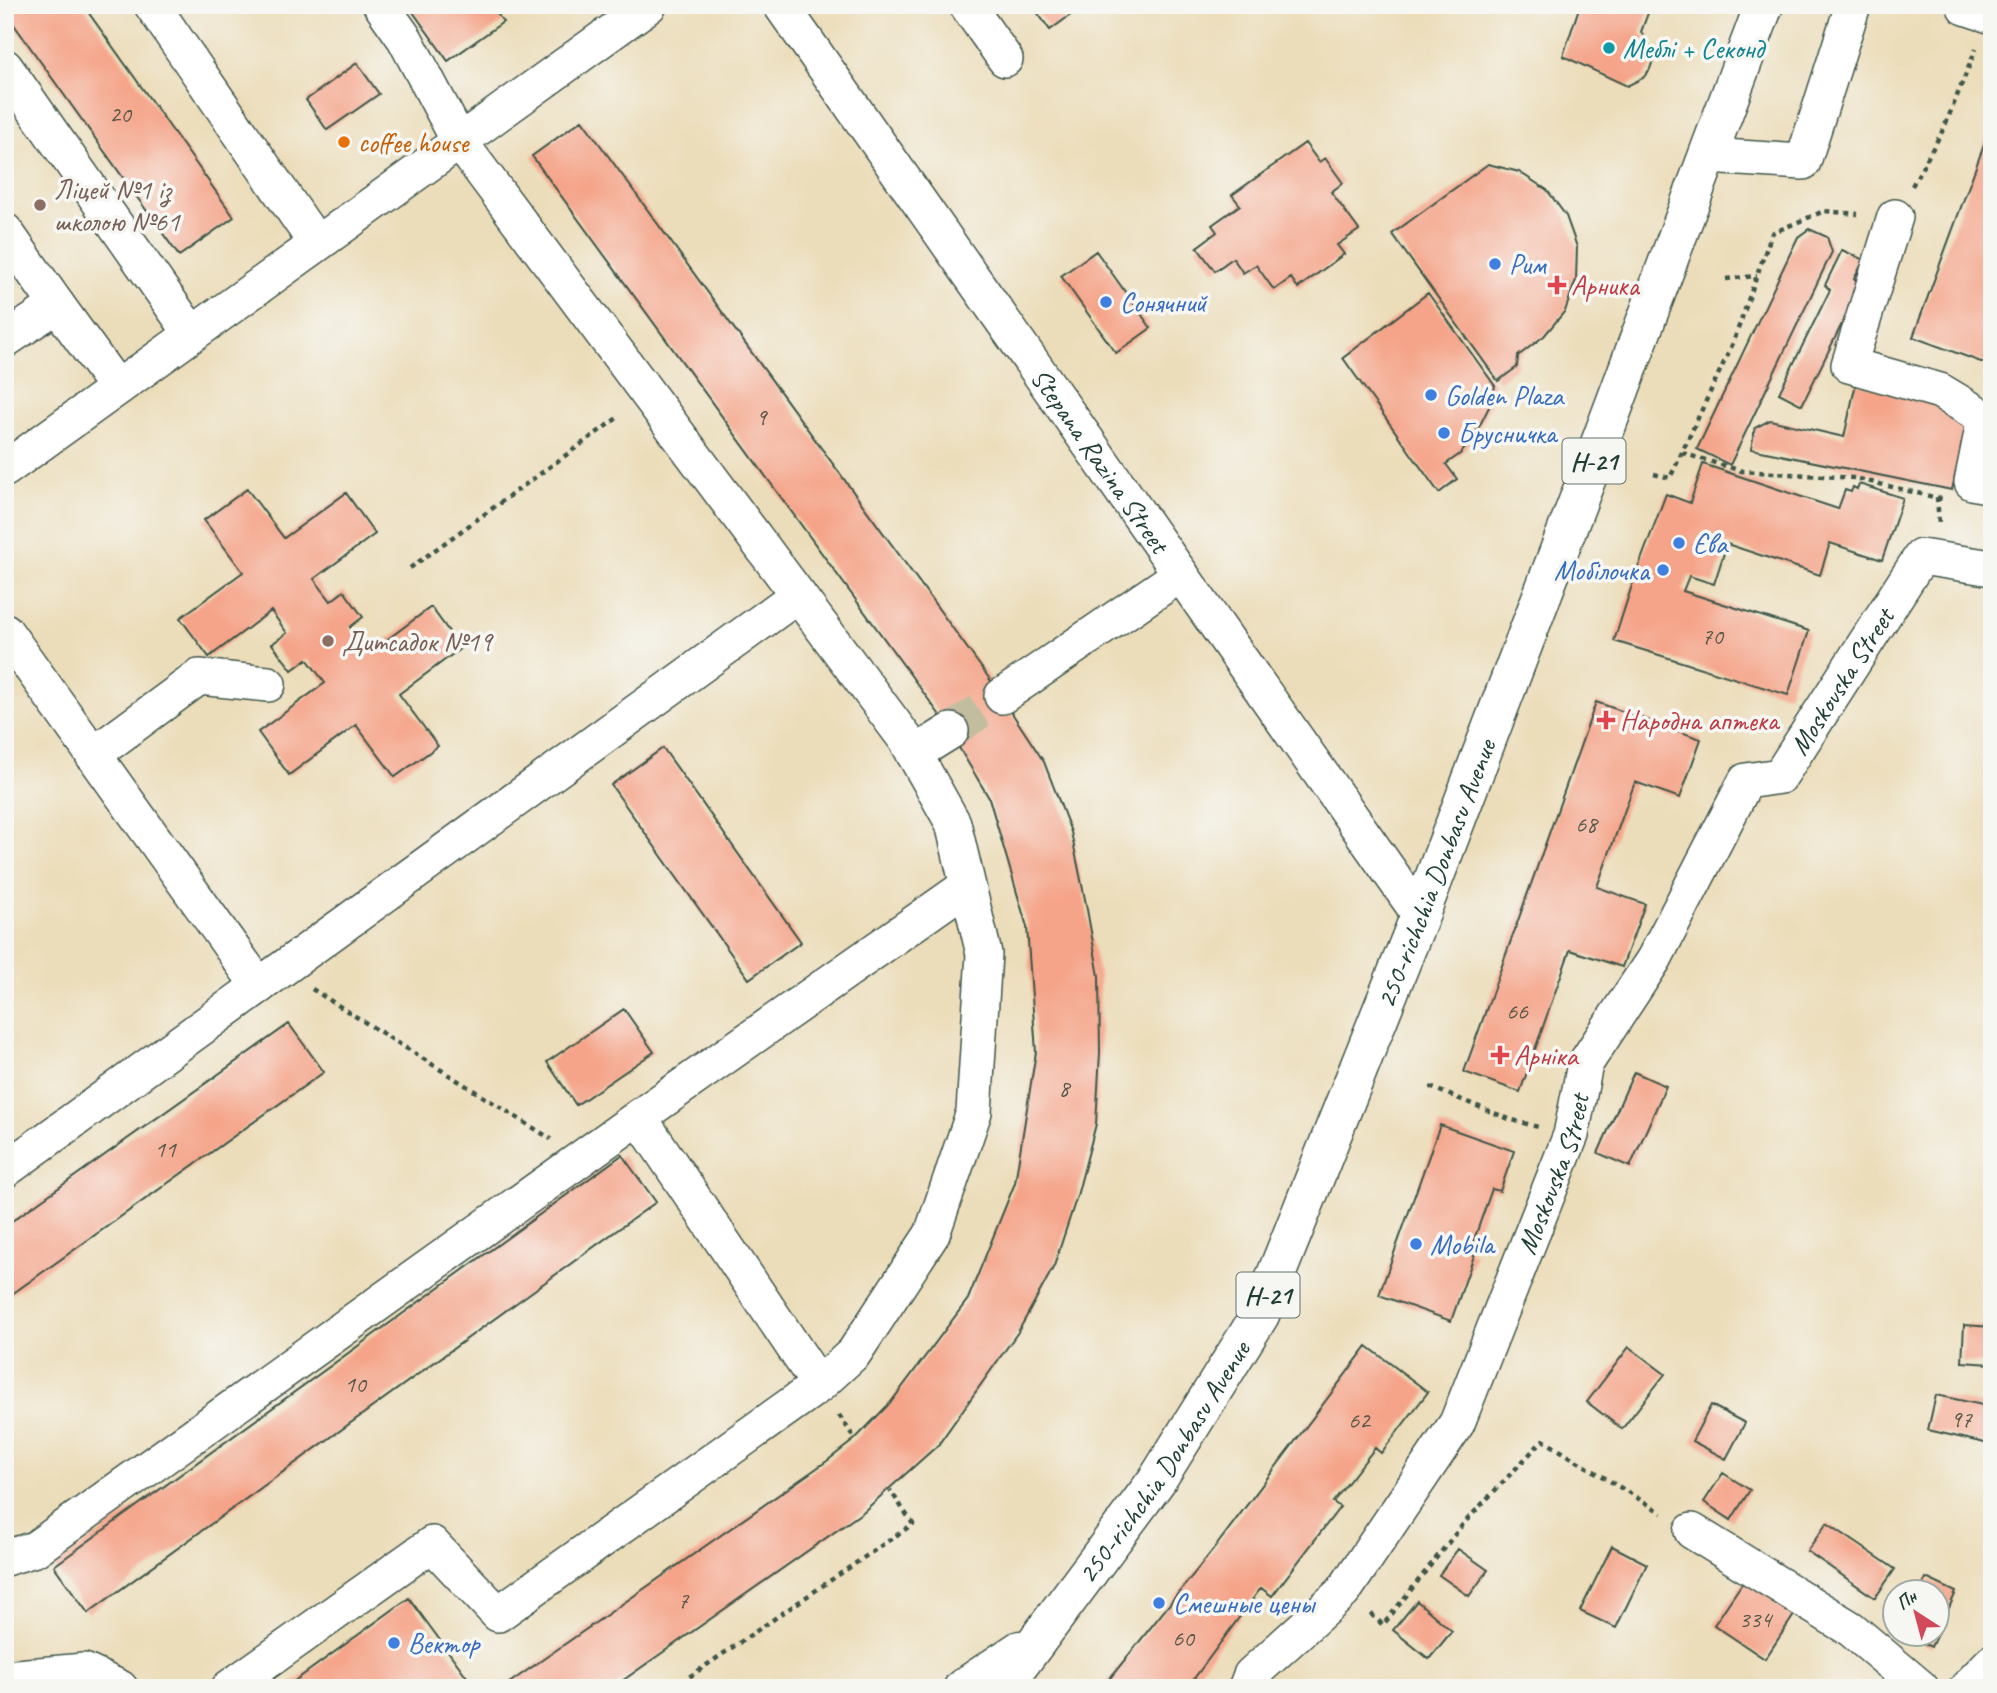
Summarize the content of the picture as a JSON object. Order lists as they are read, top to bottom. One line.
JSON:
{"streets":{"main road":["Н-21","250-richchia Donbasu Avenue"],"street":["Stepana Razina Street","Moskovska Street"]},"crossings":[["Stepana Razina Street","250-richchia Donbasu Avenue"]],"places":{"other":["Меблі + Секонд","coffee house","Ліцей №1 із школою №61","Рим","Сонячний","Golden Plaza","Брусничка","Єва","Мобілочка","Дитсадок №19","Mobila","Смешные цены","Вектор"],"health":["Арника","Народна аптека","Арніка"]},"house_numbers":["20","9","70","68","66","8","11","10","97","62","7","334","60"],"north":"top left"}
